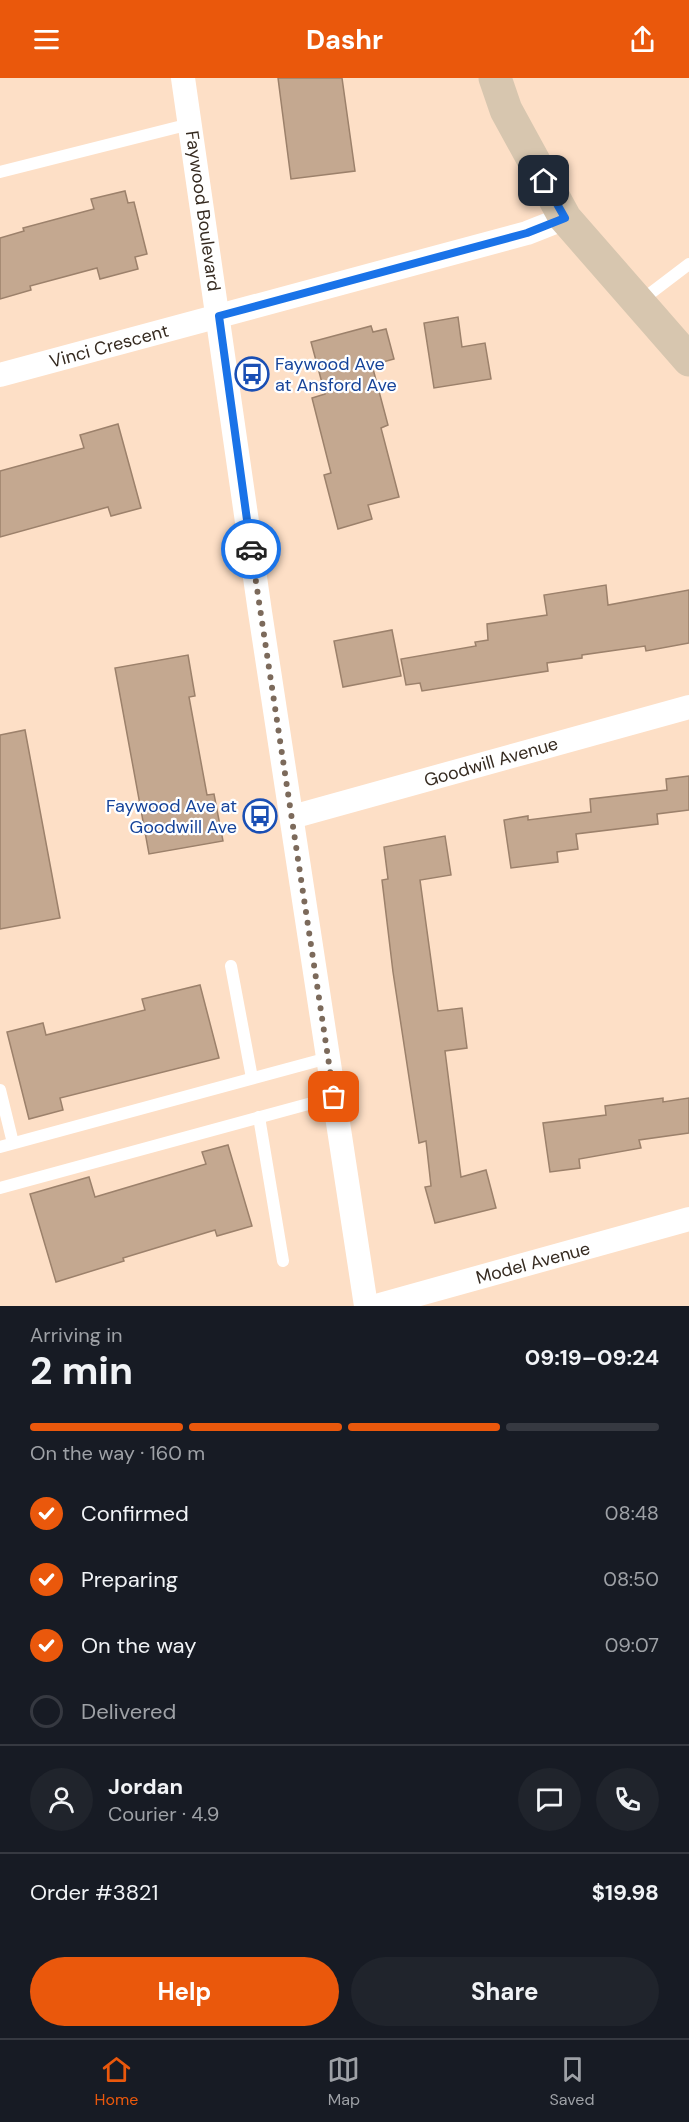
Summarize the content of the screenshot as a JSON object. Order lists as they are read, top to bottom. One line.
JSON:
{"streets":{"street":["Faywood Boulevard","Vinci Crescent","Goodwill Avenue","Model Avenue"]},"crossings":[["Faywood Boulevard","Vinci Crescent"],["Faywood Boulevard","Goodwill Avenue"]],"places":{"bus stop":["Faywood Ave at Ansford Ave","Faywood Ave at Goodwill Ave"]},"page":{"header":"Dashr","heading":["2 min","Arriving in","09:19–09:24"],"panel":["Jordan","Courier · 4.9","Order #3821","$19.98"],"bar":"On the way · 160 m","list":[["Confirmed","08:48"],["Preparing","08:50"],["On the way","09:07"],"Delivered"],"buttons":["Help","Share"],"tabs":["Home","Map","Saved"]}}
